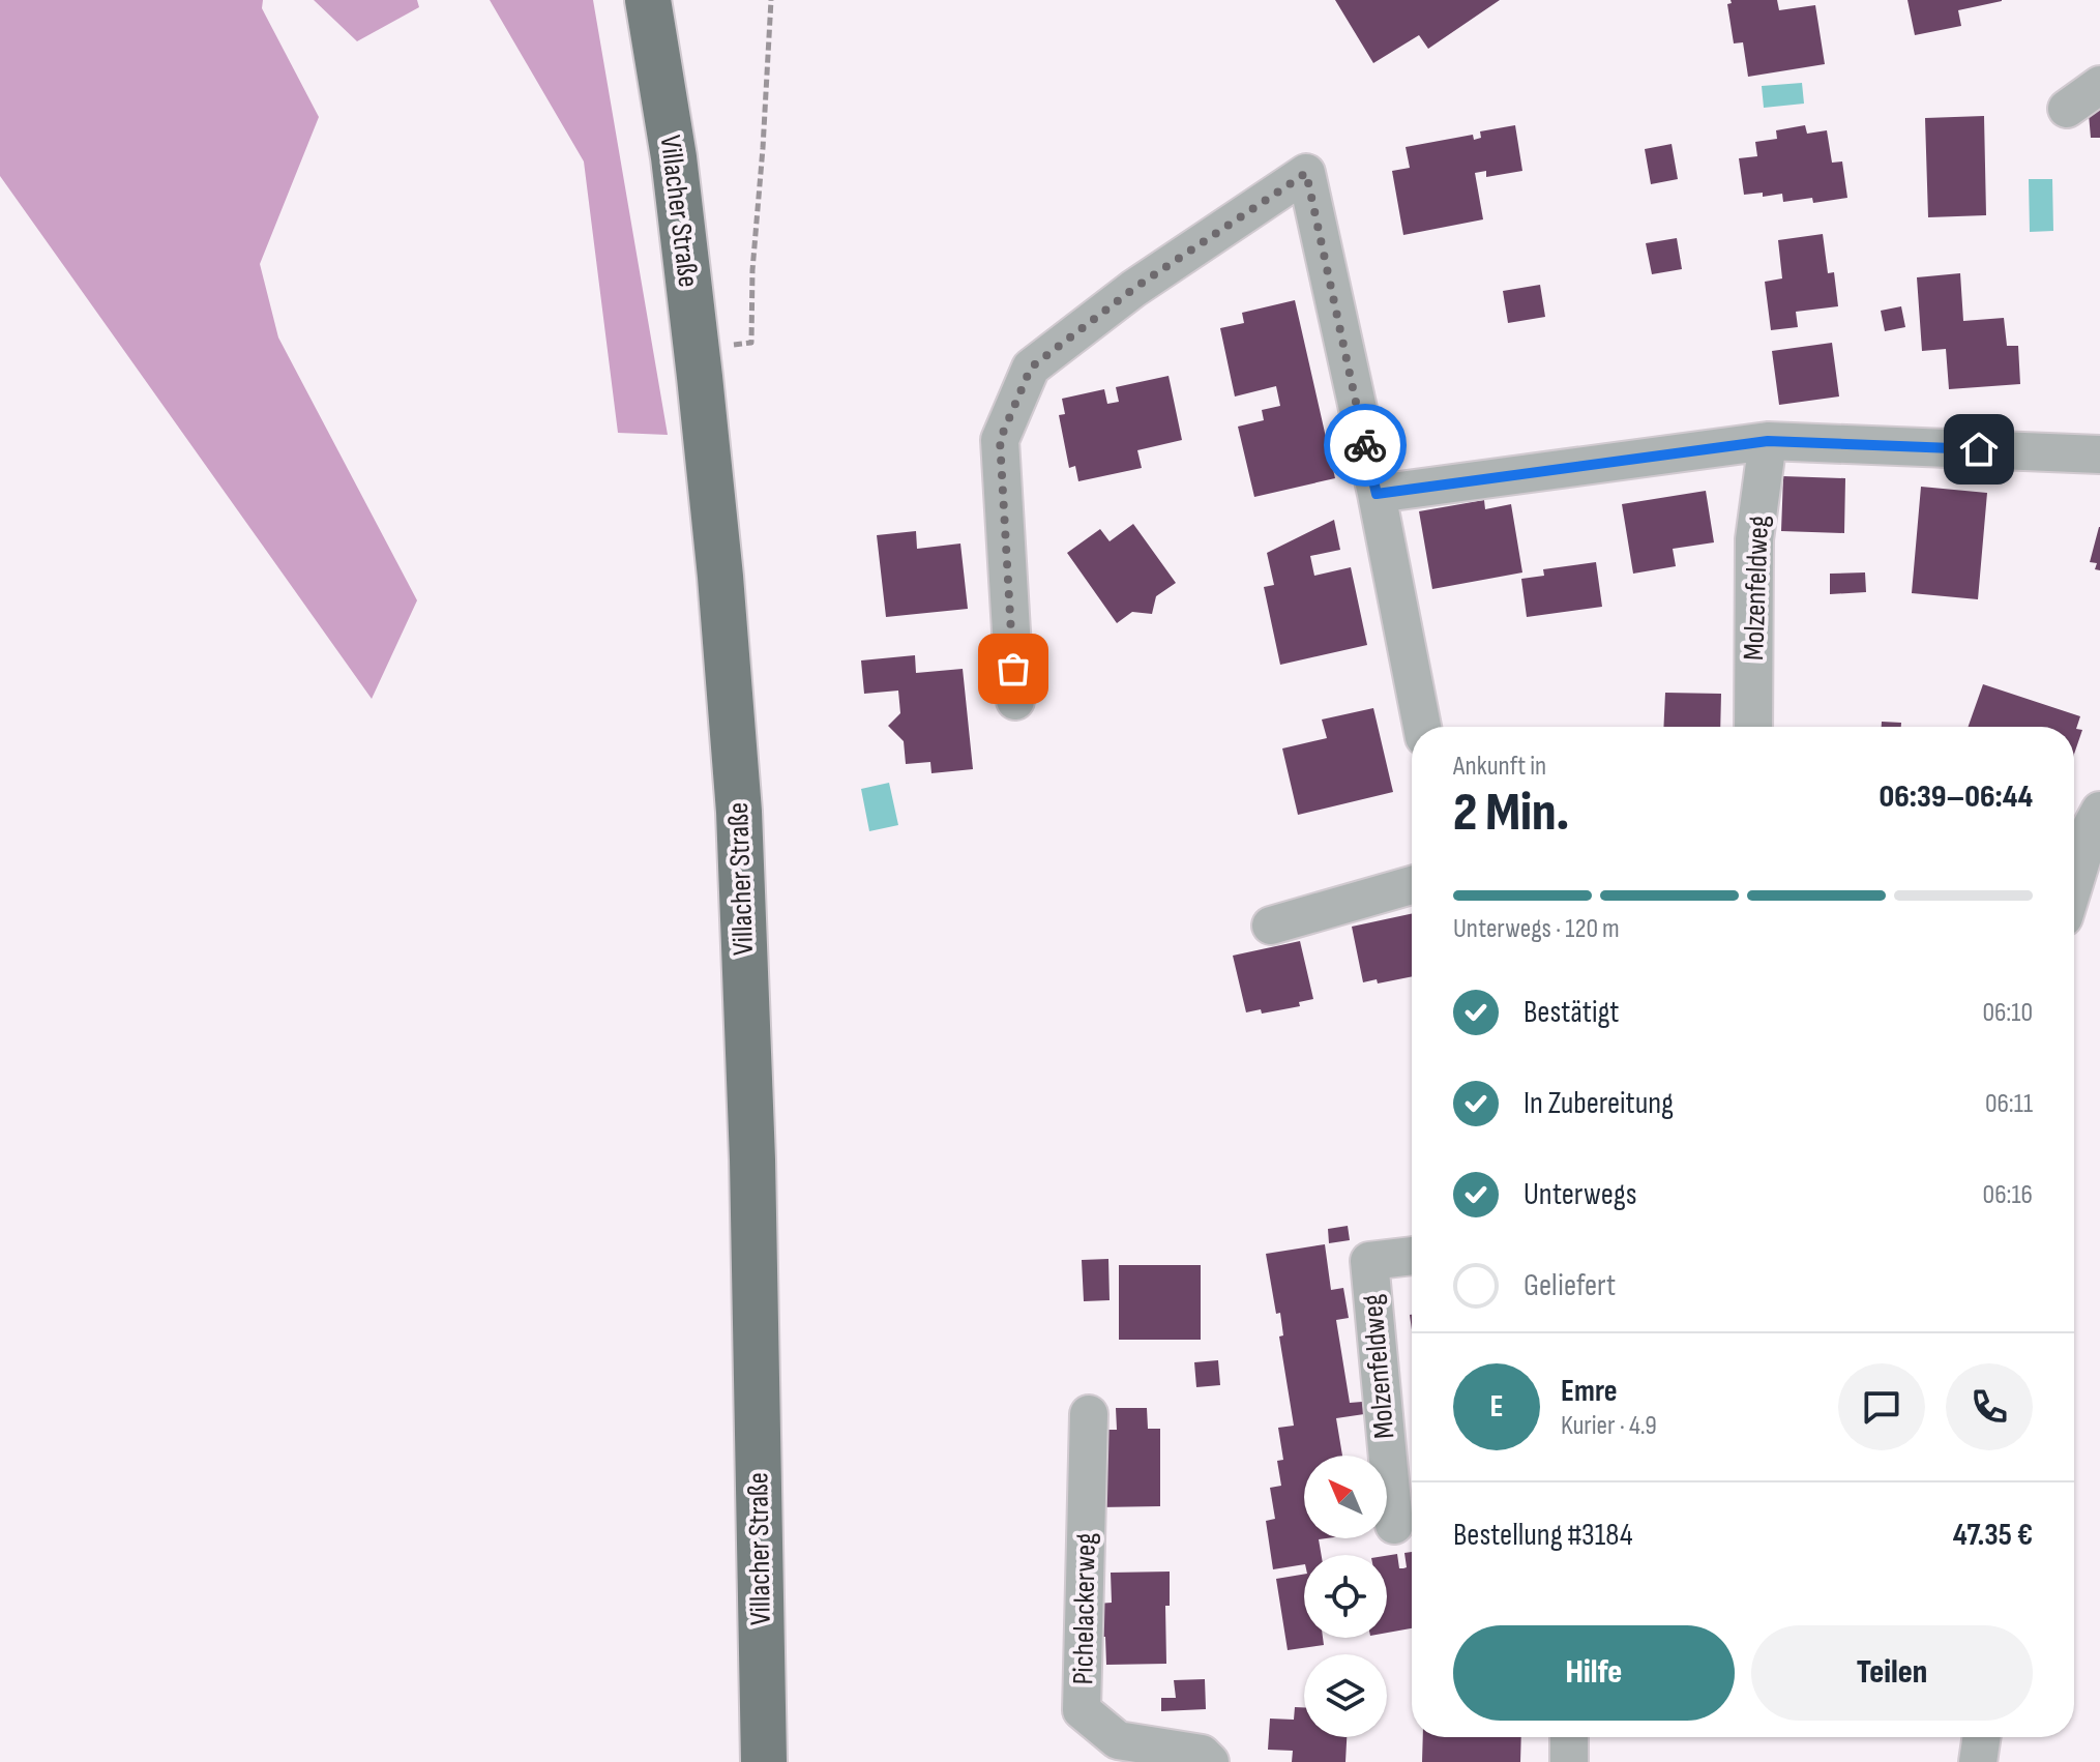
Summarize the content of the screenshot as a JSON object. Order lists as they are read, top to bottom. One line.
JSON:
{"streets":{"main road":["Villacher Straße"],"street":["Molzenfeldweg","Pichelackerweg"]},"north":"top left","page":{"heading":["2 Min.","Ankunft in","06:39–06:44"],"panel":["Emre","Kurier · 4.9","Bestellung #3184","47.35 €"],"bar":"Unterwegs · 120 m","list":[["Bestätigt","06:10"],["In Zubereitung","06:11"],["Unterwegs","06:16"],"Geliefert"],"round":"E","buttons":["Hilfe","Teilen"]}}
